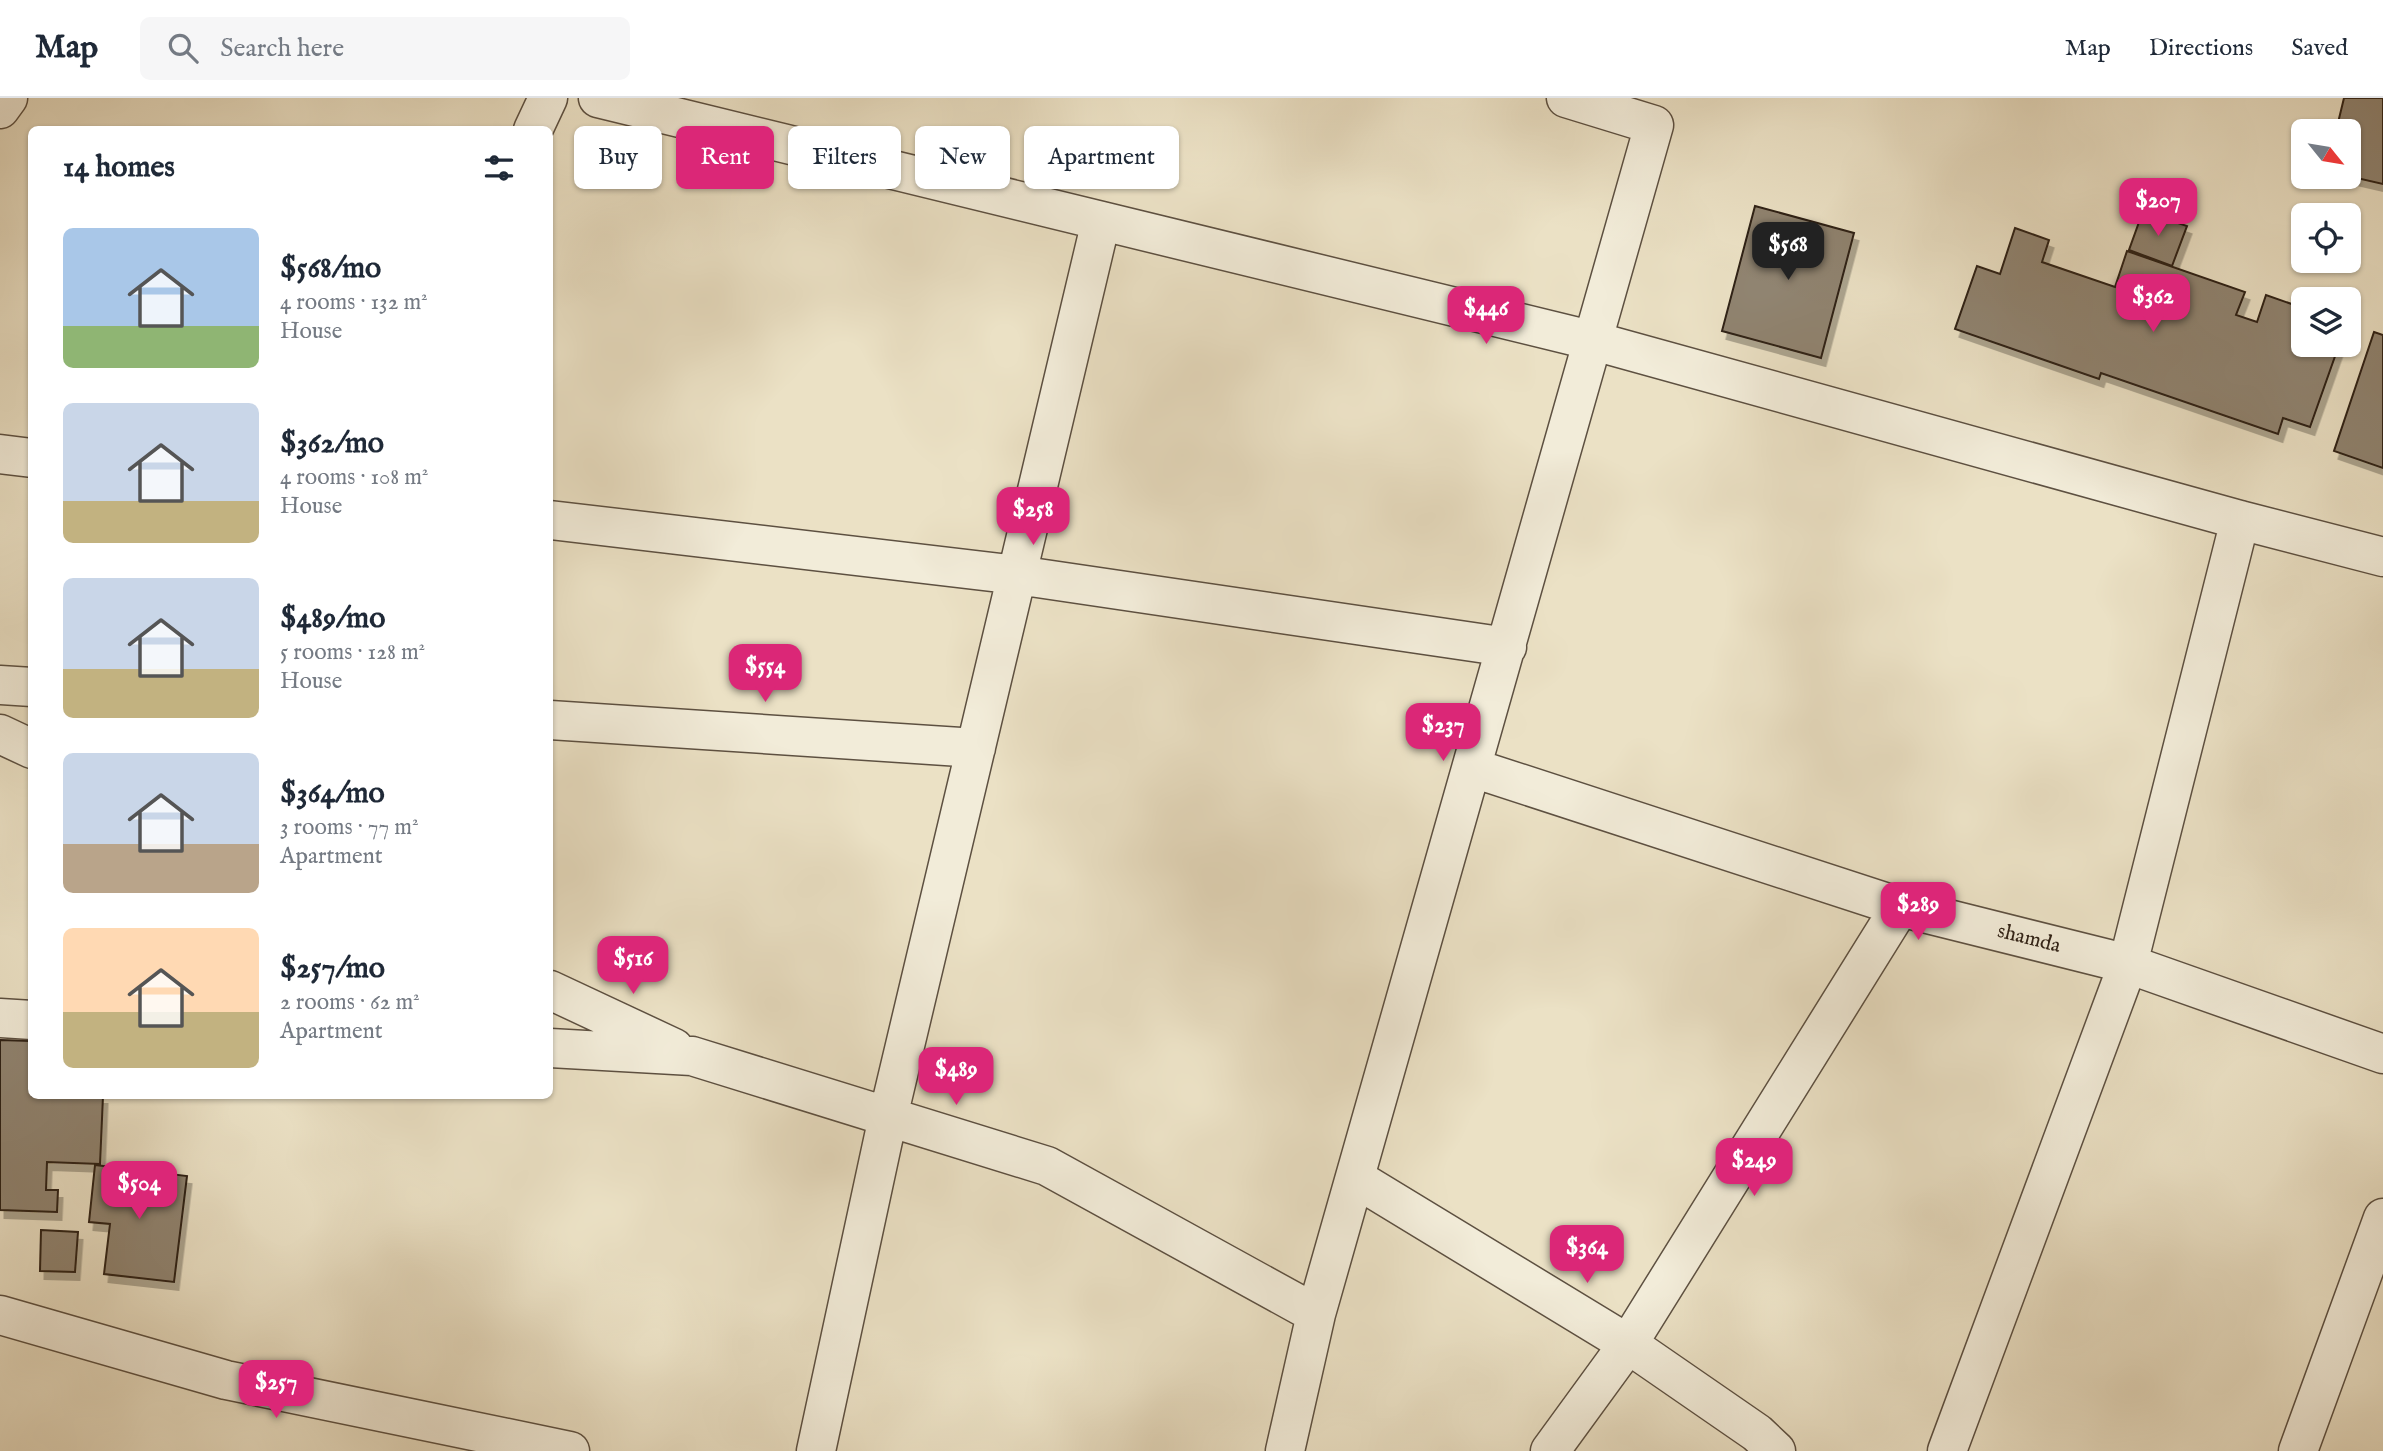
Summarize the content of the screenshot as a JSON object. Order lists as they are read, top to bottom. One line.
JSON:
{"streets":{"street":["shamda"]},"north":"bottom right","page":{"header":"Map","search":"Search here","nav":["Map","Directions","Saved"],"chip":["Buy","Rent","Filters","New","Apartment"],"heading":"14 homes","price":["$207","$568","$362","$446","$258","$554","$237","$289","$516","$489","$249","$504","$364","$257"],"list":[{"name":"$568/mo","note":"4 rooms · 132 m² · House"},{"name":"$362/mo","note":"4 rooms · 108 m² · House"},{"name":"$489/mo","note":"5 rooms · 128 m² · House"},{"name":"$364/mo","note":"3 rooms · 77 m² · Apartment"},{"name":"$257/mo","note":"2 rooms · 62 m² · Apartment"}]}}
